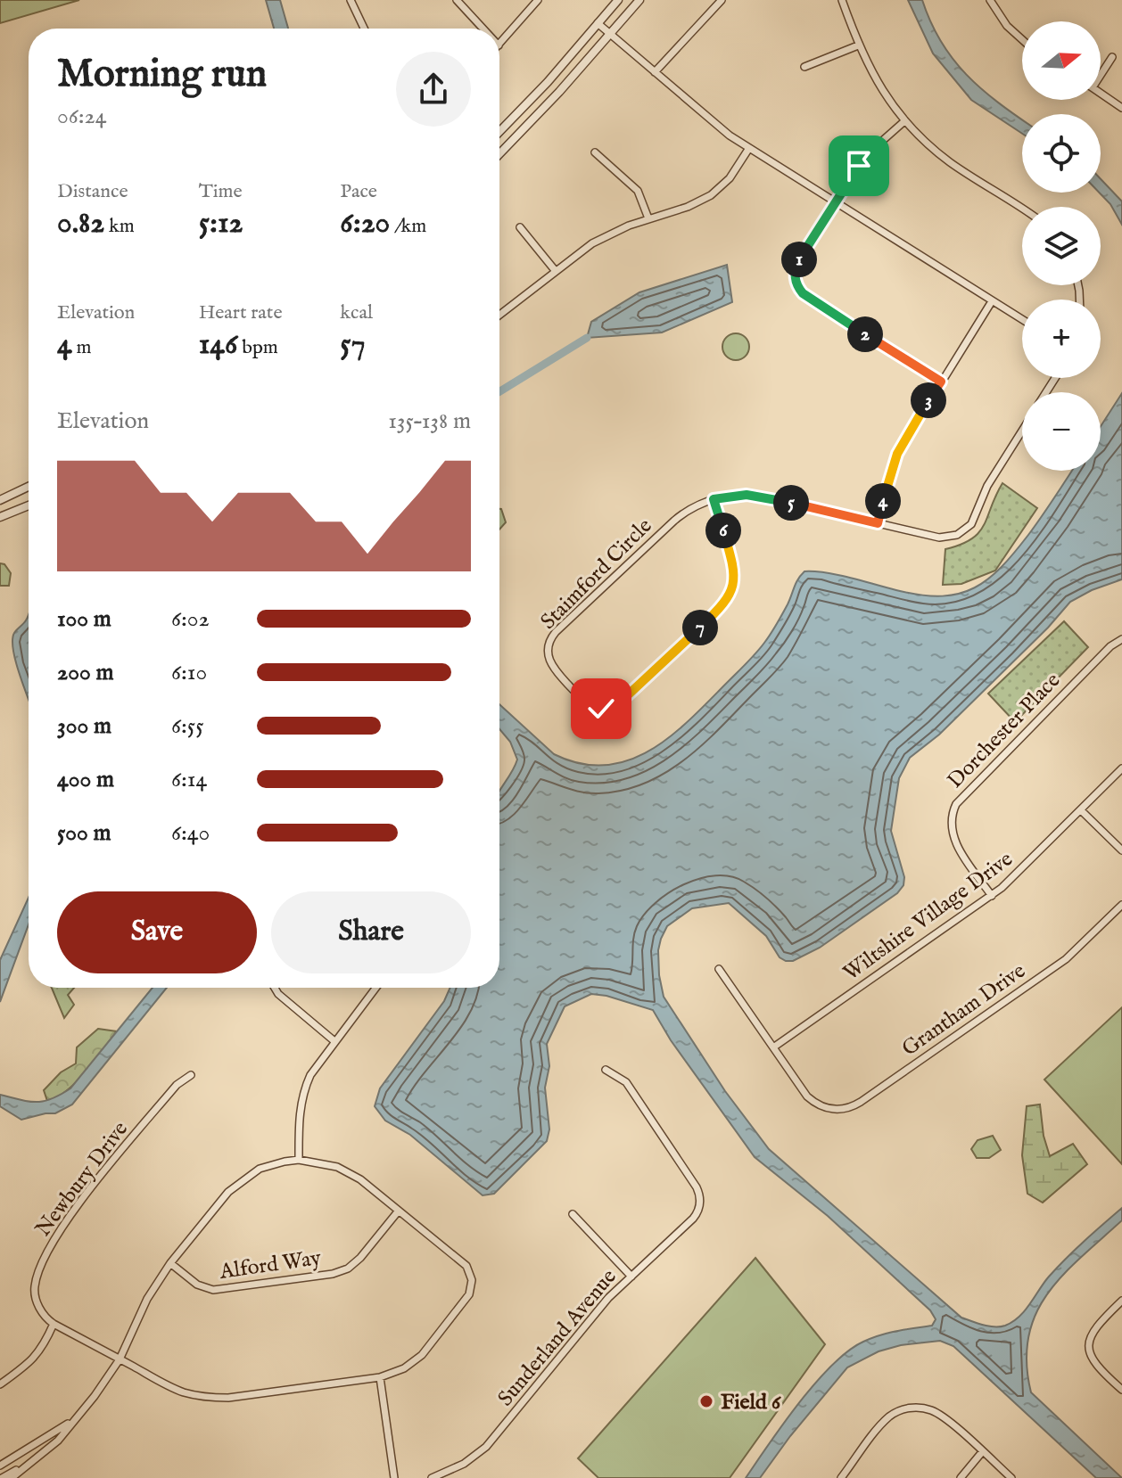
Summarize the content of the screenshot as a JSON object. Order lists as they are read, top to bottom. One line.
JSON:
{"streets":{"street":["Staimford Circle","Dorchester Place","Wiltshire Village Drive","Grantham Drive","Newbury Drive","Alford Way","Sunderland Avenue"]},"crossings":[["Dorchester Place","Wiltshire Village Drive"],["Wiltshire Village Drive","Grantham Drive"],["Newbury Drive","Alford Way"]],"places":["Field 6"],"north":"right","page":{"map_buttons":["+","−"],"heading":["Morning run","06:24"],"stats":[["Distance","0.82 km"],["Time","5:12"],["Pace","6:20 /km"],["Elevation","4 m"],["Heart rate","146 bpm"],["kcal","57"]],"pins":["1","2","3","4","5","6","7"],"chart":["Elevation","135–138 m"],"list":[{"name":"100 m","note":"6:02"},{"name":"200 m","note":"6:10"},{"name":"300 m","note":"6:55"},{"name":"400 m","note":"6:14"},{"name":"500 m","note":"6:40"}],"buttons":["Save","Share"]}}
